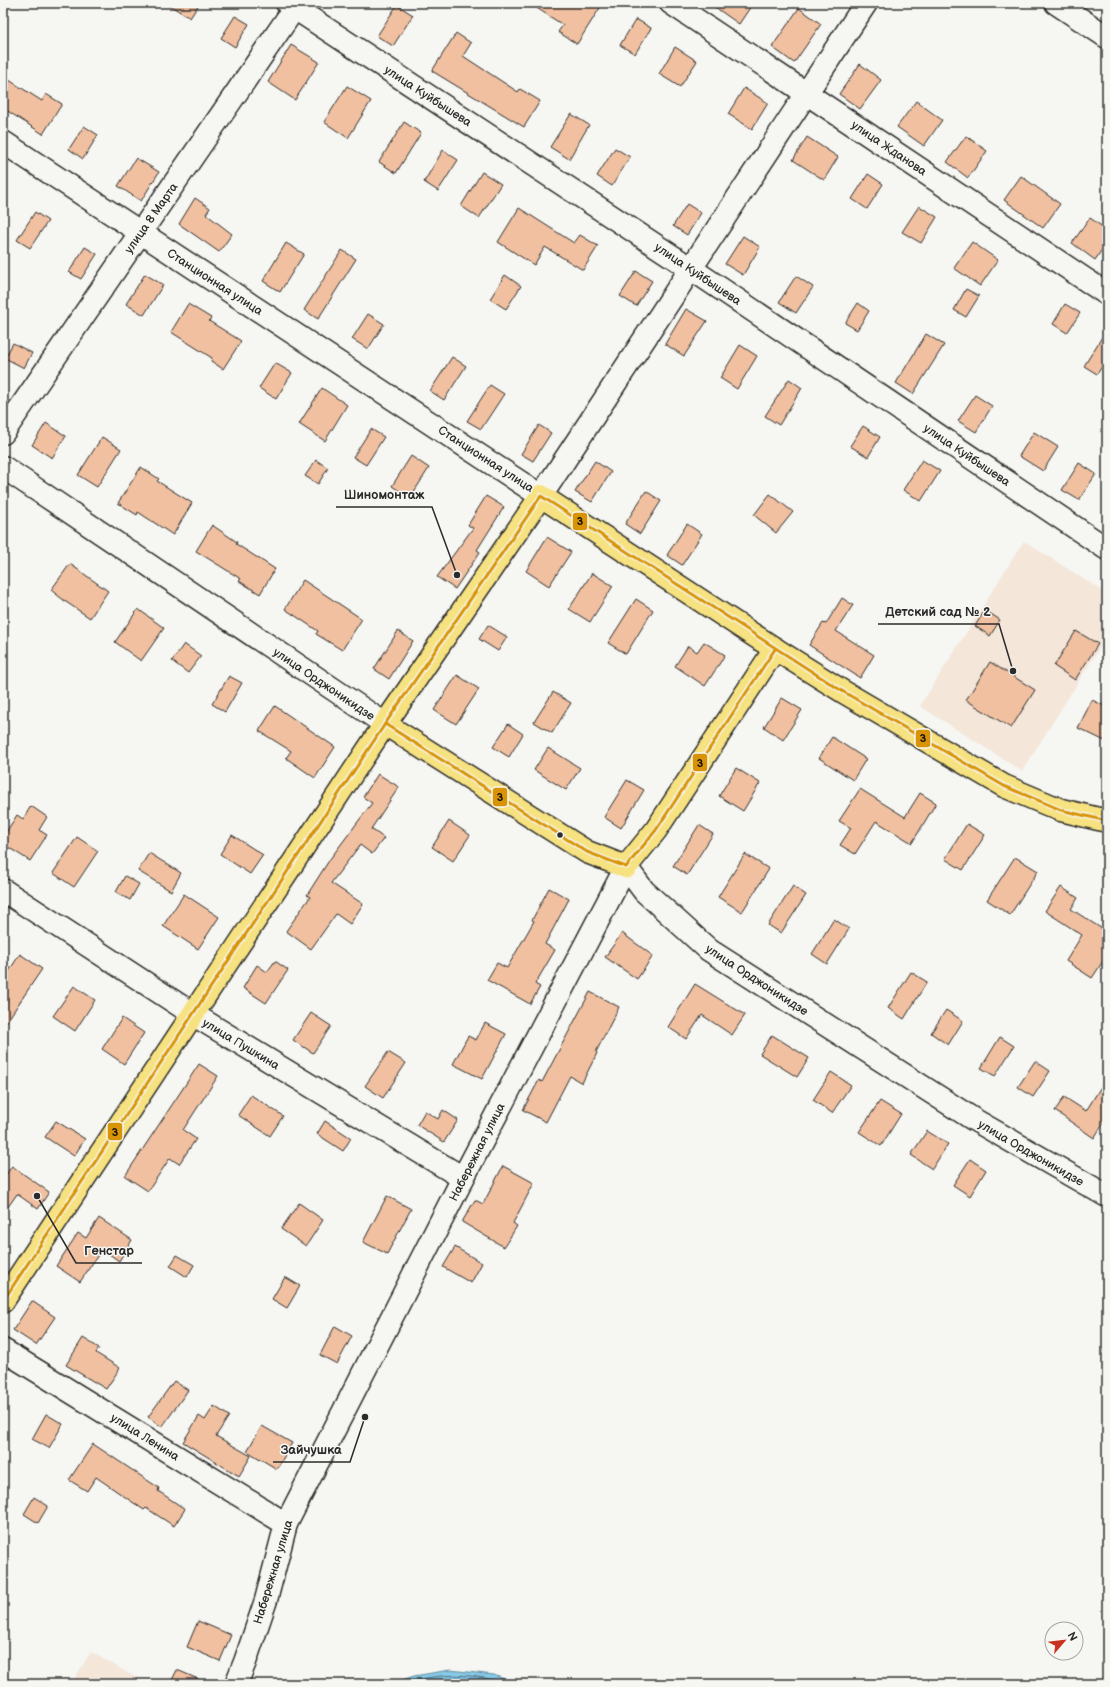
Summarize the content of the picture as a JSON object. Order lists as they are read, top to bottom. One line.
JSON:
{"streets":{"main road":["Станционная улица","улица Орджоникидзе","Набережная улица"],"street":["улица Куйбышева","улица Жданова","улица 8 Марта","улица Пушкина","улица Ленина"]},"crossings":[["улица Куйбышева","улица 8 Марта"],["улица 8 Марта","Станционная улица"],["Станционная улица","Набережная улица"],["улица Орджоникидзе","Набережная улица"],["улица Пушкина","Набережная улица"],["Набережная улица","улица Ленина"]],"places":["Шиномонтаж","Детский сад № 2","Генстар","Зайчушка"],"lines":["transit line 3"],"north":"top right"}
